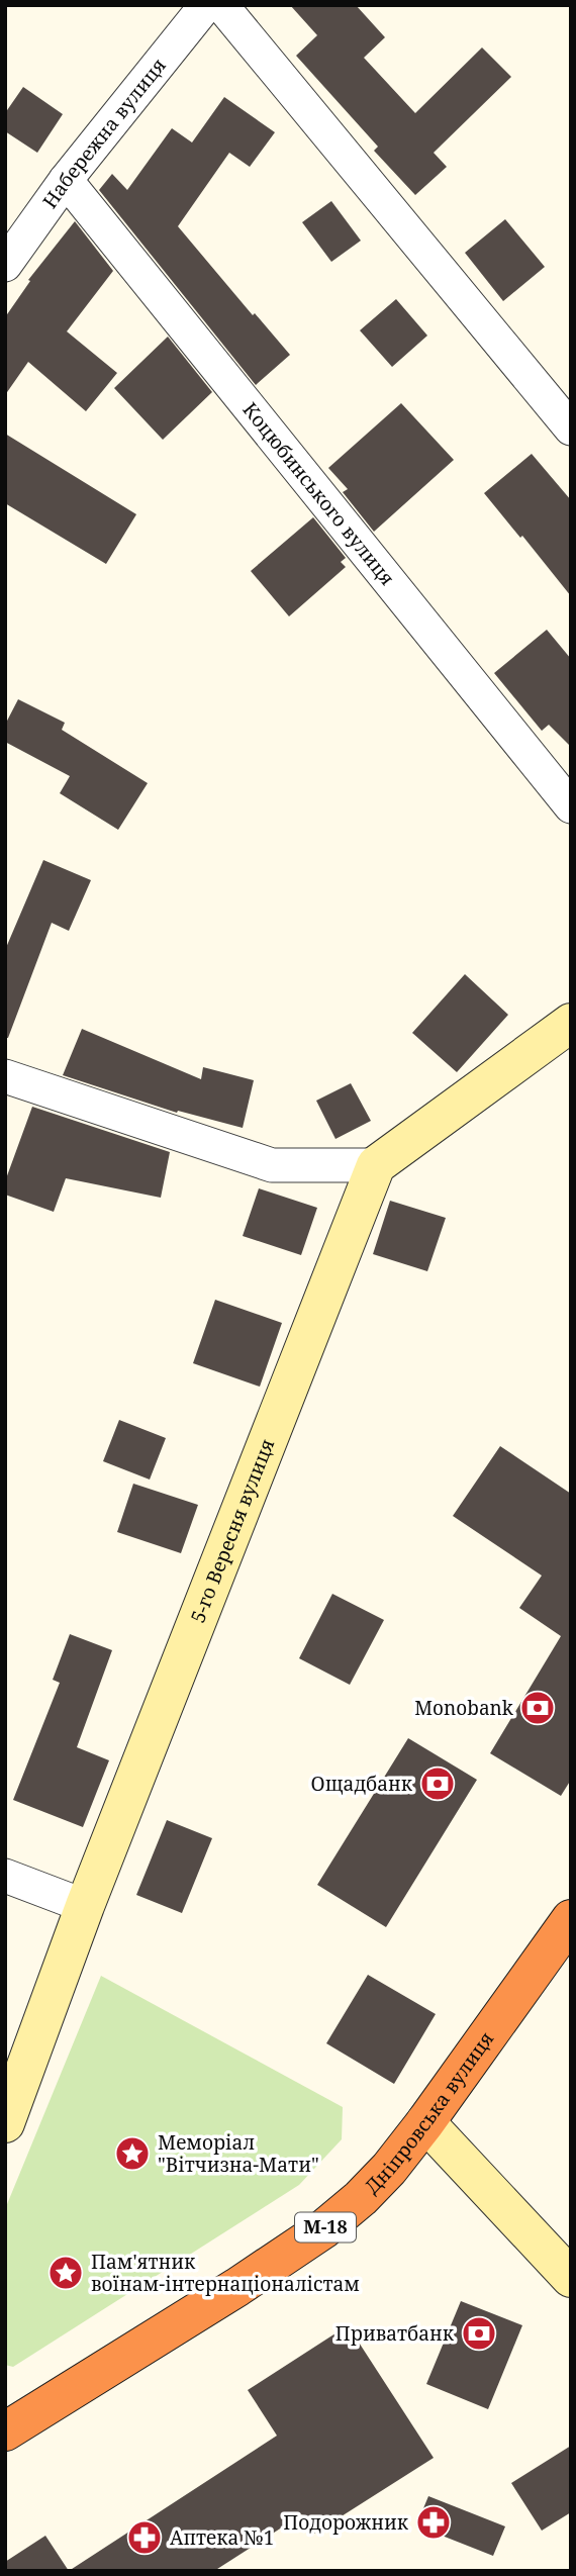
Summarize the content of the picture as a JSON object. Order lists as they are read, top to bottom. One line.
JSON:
{"streets":{"highway":["Дніпровська вулиця","М-18"],"street":["Набережна вулиця","Коцюбинського вулиця","5-го Вересня вулиця"]},"crossings":[["Набережна вулиця","Коцюбинського вулиця"]],"places":{"bank":["Monobank","Ощадбанк","Приватбанк"],"place":["Меморіал \"Вітчизна-Мати\"","Пам'ятник воїнам-інтернаціоналістам"],"pharmacy":["Подорожник","Аптека №1"]}}
